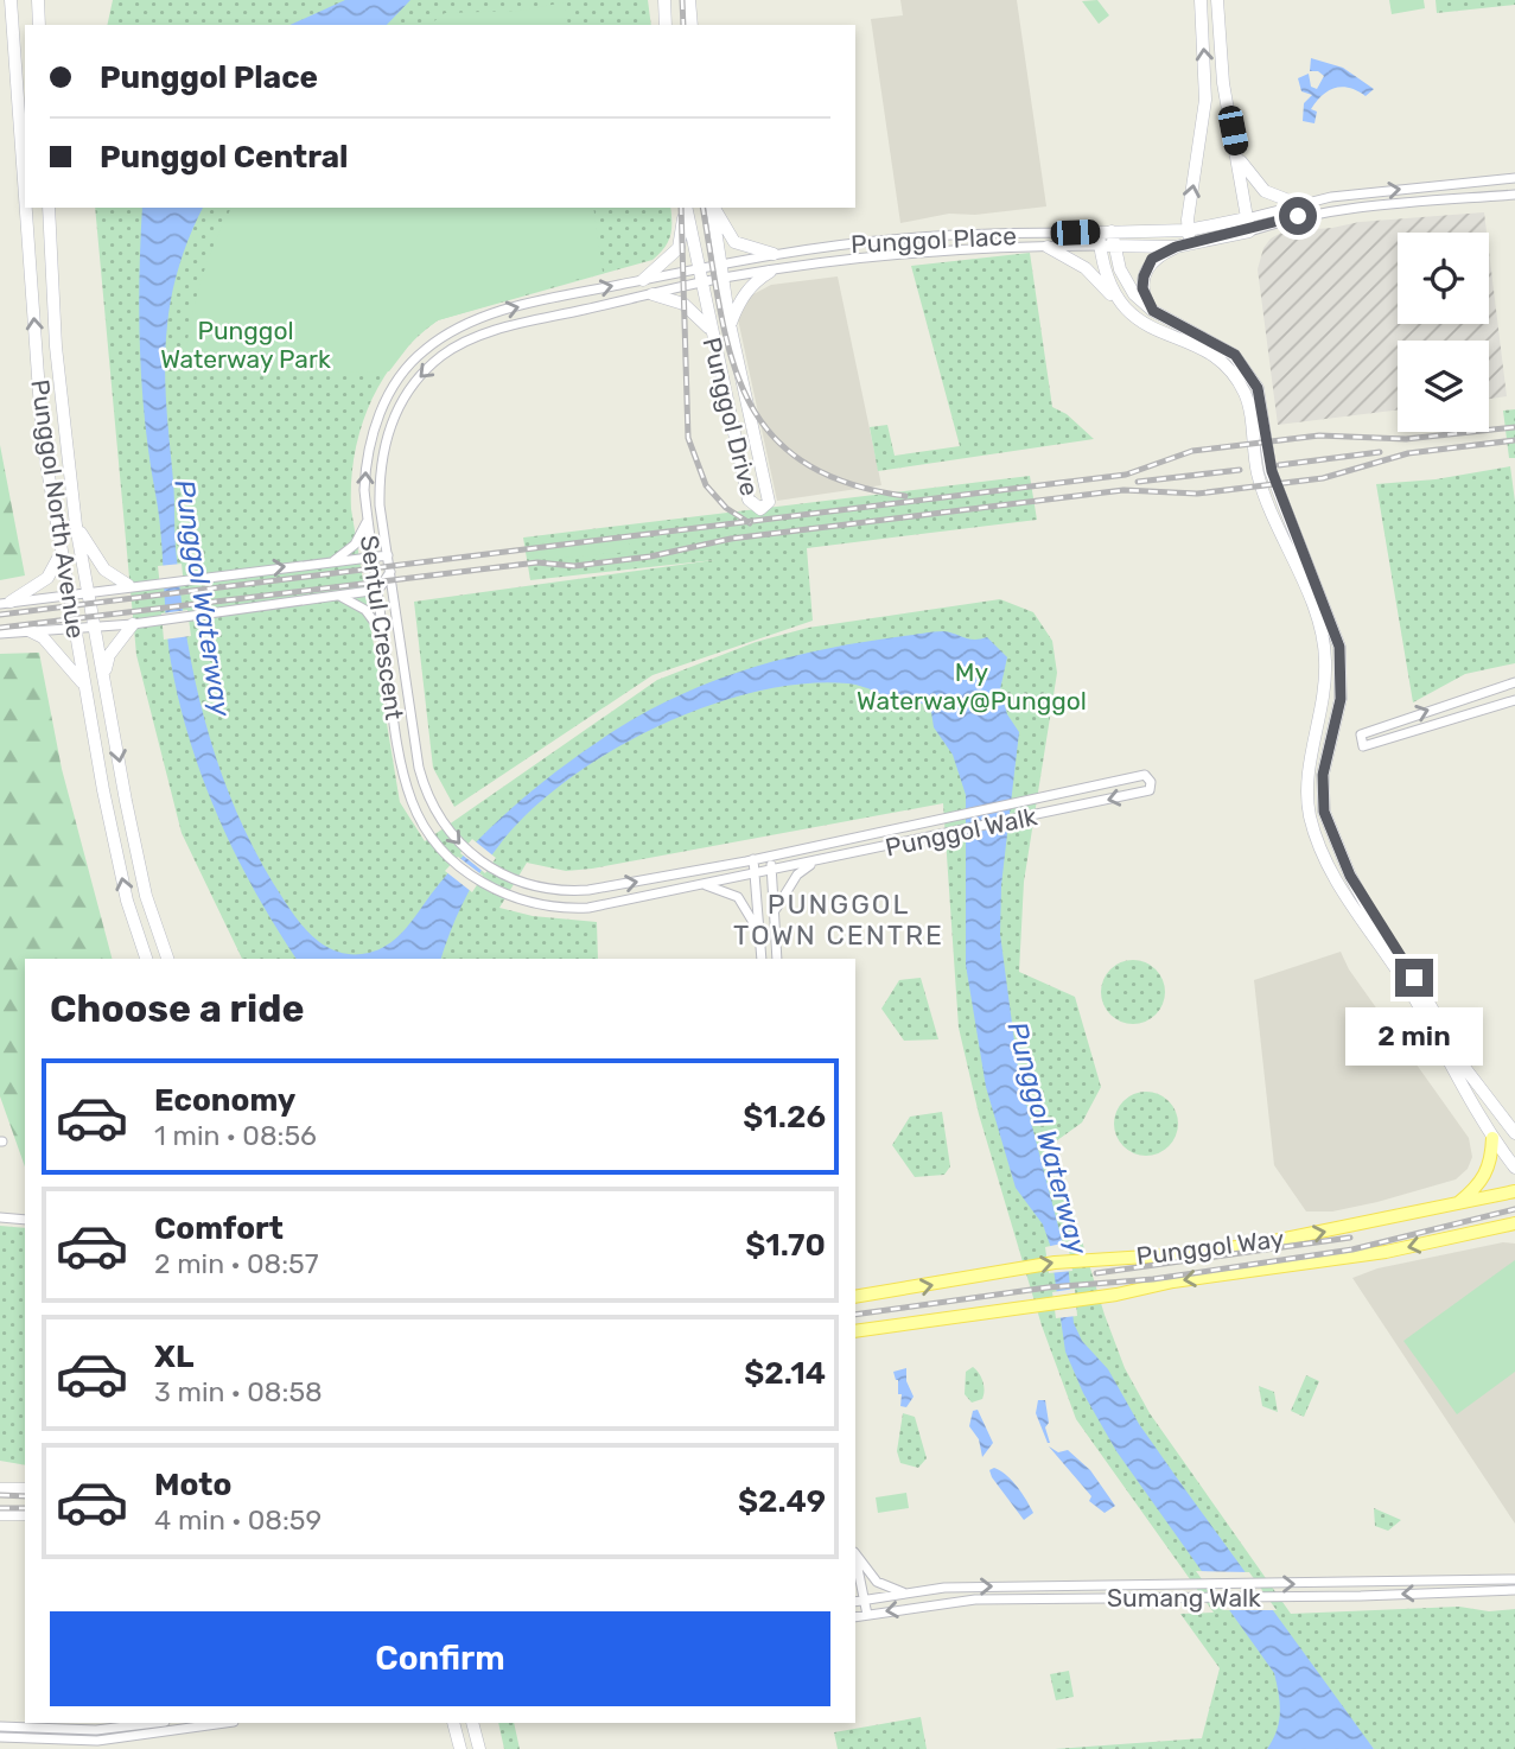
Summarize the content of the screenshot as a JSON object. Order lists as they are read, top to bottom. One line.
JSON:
{"streets":{"main road":["Punggol Place","Punggol Drive","Punggol North Avenue","Punggol Way"],"street":["Sentul Crescent","Punggol Walk","Sumang Walk"]},"crossings":[["Punggol Place","Punggol Drive"],["Punggol Place","Sentul Crescent"],["Punggol Drive","Sentul Crescent"],["Sentul Crescent","Punggol Walk"]],"districts":["PUNGGOL TOWN CENTRE"],"water":["Punggol Waterway"],"parks":["Punggol Waterway Park","My Waterway@Punggol"],"page":{"banner":["Punggol Place","Punggol Central"],"heading":"Choose a ride","bubble":"2 min","list":[{"name":"Economy","note":"1 min · 08:56","value":"$1.26"},{"name":"Comfort","note":"2 min · 08:57","value":"$1.70"},{"name":"XL","note":"3 min · 08:58","value":"$2.14"},{"name":"Moto","note":"4 min · 08:59","value":"$2.49"}],"buttons":"Confirm"}}
